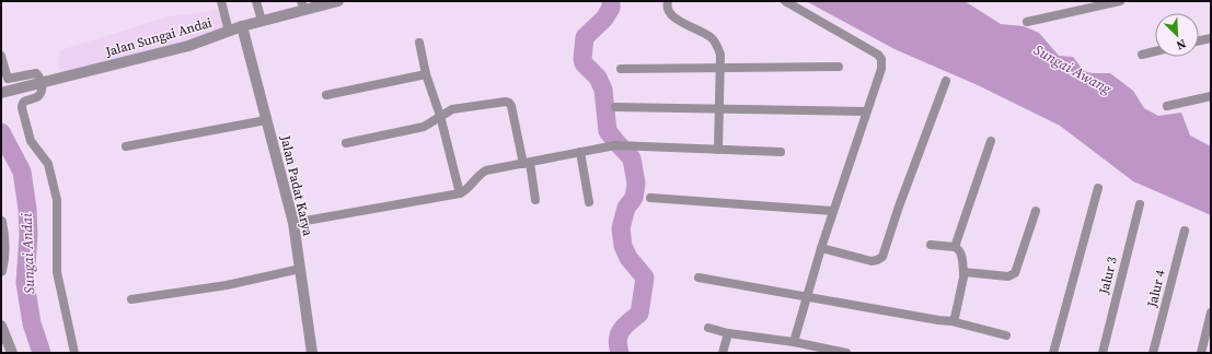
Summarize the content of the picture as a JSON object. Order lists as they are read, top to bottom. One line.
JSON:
{"streets":{"street":["Jalan Sungai Andai","Jalan Padat Karya","Jalur 3","Jalur 4"]},"crossings":[["Jalan Sungai Andai","Jalan Padat Karya"]],"water":["Sungai Awang","Sungai Andai"],"north":"bottom right"}
